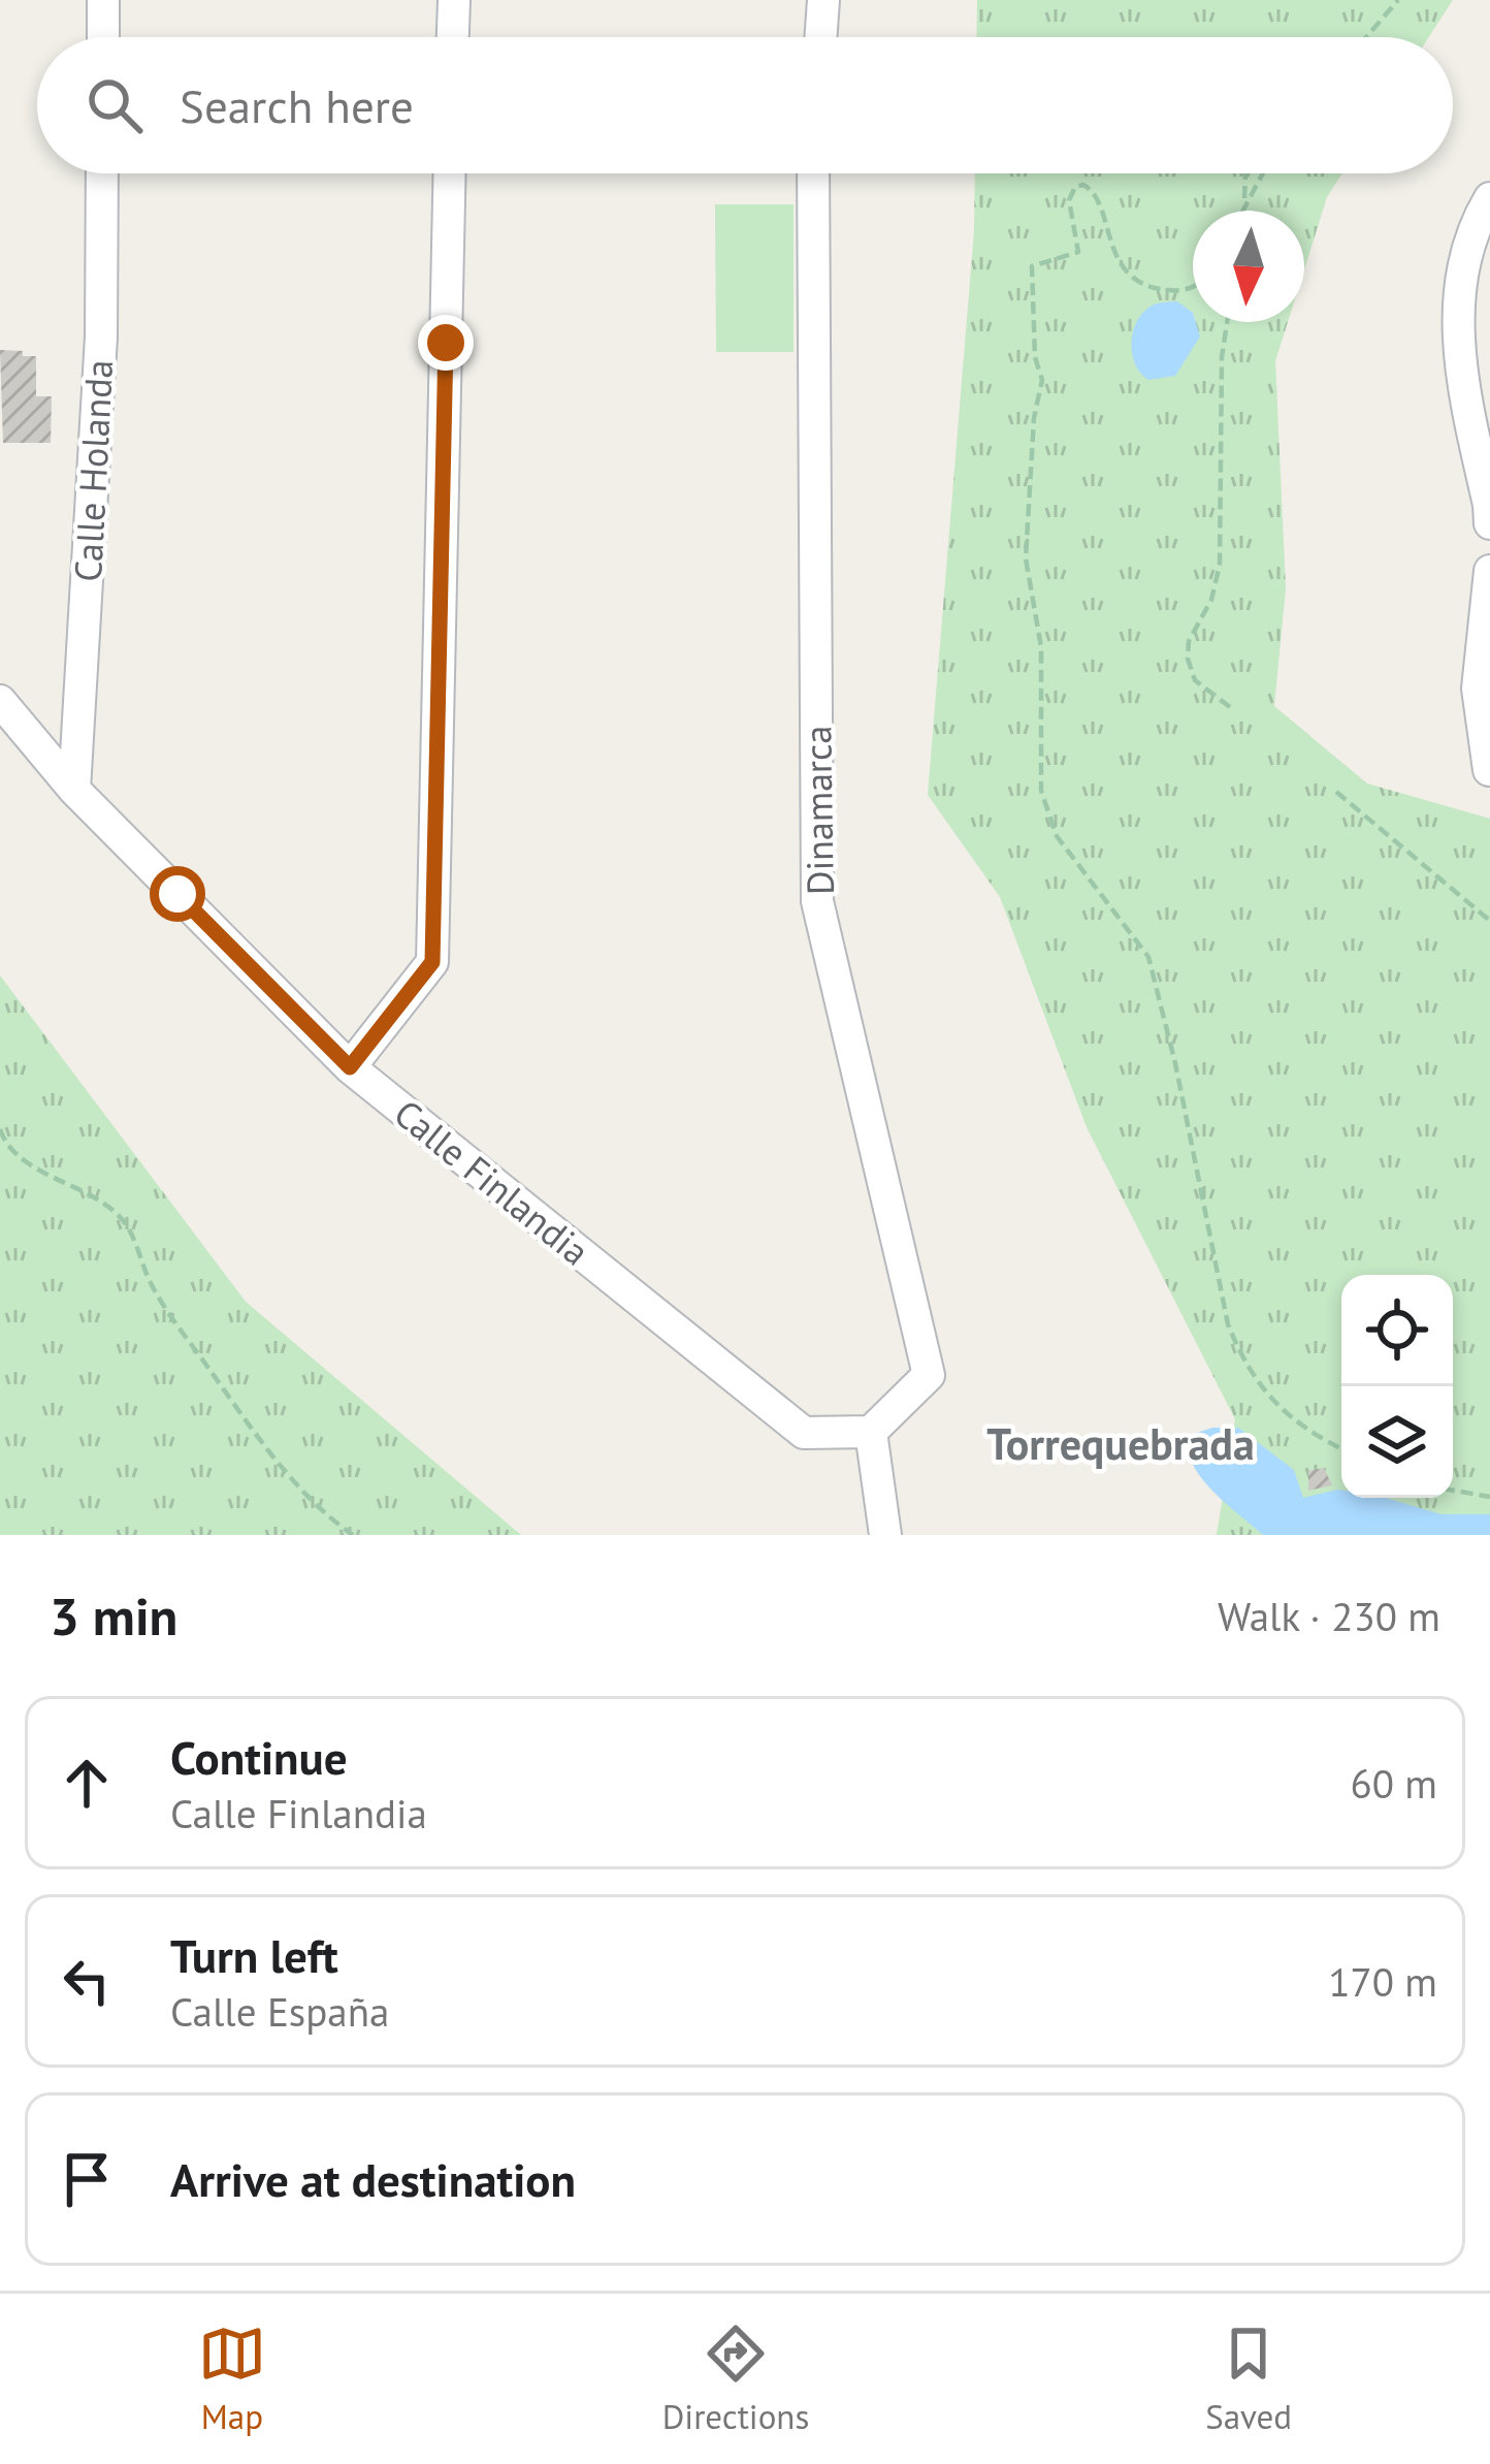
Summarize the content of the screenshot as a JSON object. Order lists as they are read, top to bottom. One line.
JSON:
{"streets":{"street":["Calle Holanda","Dinamarca","Calle Finlandia"]},"crossings":[["Calle Holanda","Calle Finlandia"],["Dinamarca","Calle Finlandia"]],"districts":["Torrequebrada"],"north":"bottom","page":{"search":"Search here","heading":["3 min","Walk · 230 m"],"list":[["Continue","Calle Finlandia","60 m"],["Turn left","Calle España","170 m"],"Arrive at destination"],"nav":["Map","Directions","Saved"]}}
